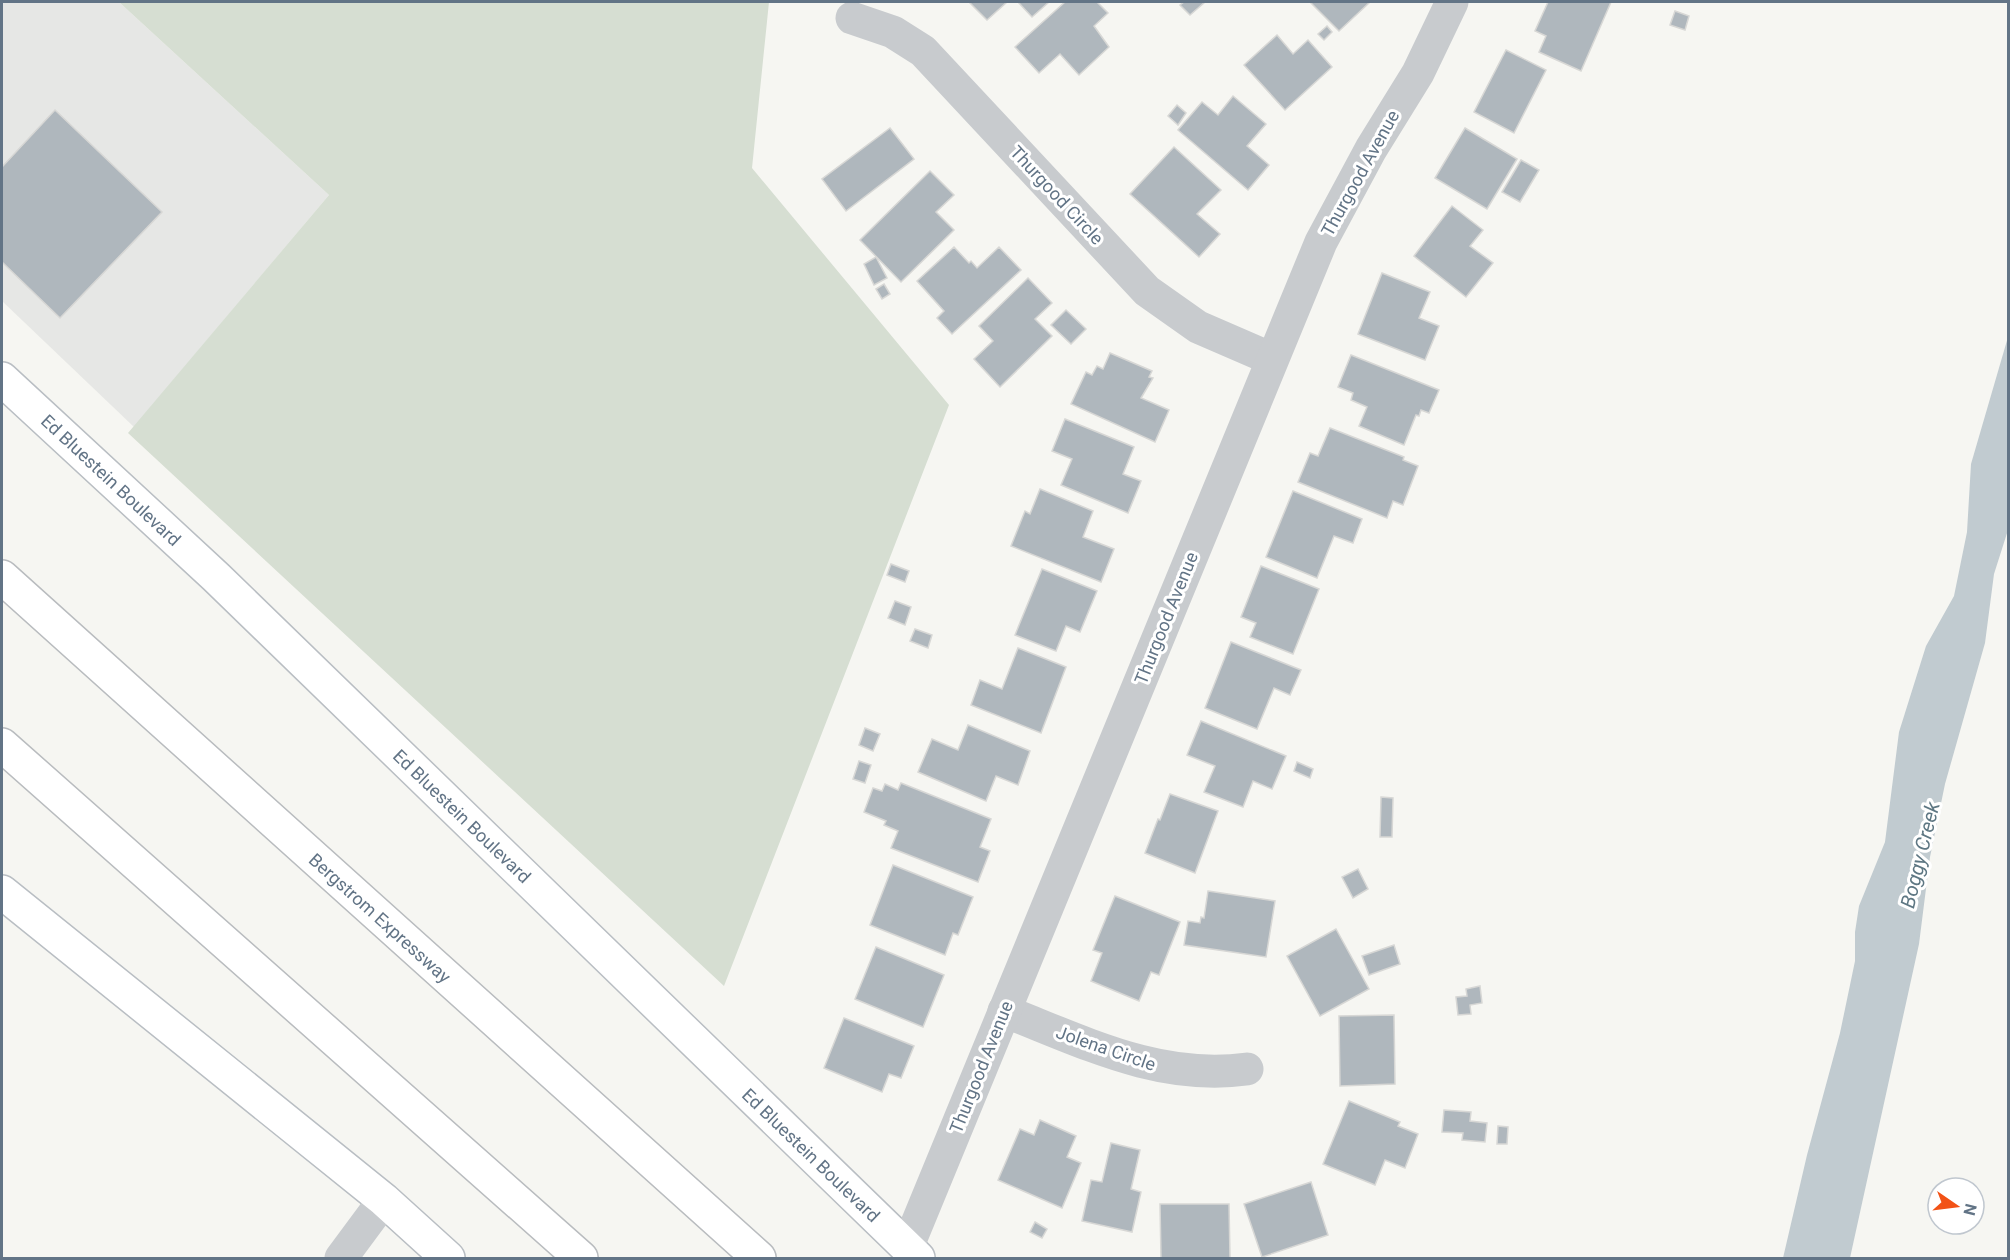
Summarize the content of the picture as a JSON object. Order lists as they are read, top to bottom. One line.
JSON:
{"streets":{"main road":["Ed Bluestein Boulevard","Bergstrom Expressway"],"street":["Thurgood Avenue","Thurgood Circle","Jolena Circle"]},"crossings":[["Thurgood Avenue","Thurgood Circle"],["Thurgood Avenue","Ed Bluestein Boulevard"],["Thurgood Avenue","Jolena Circle"]],"water":["Boggy Creek"],"north":"right"}
